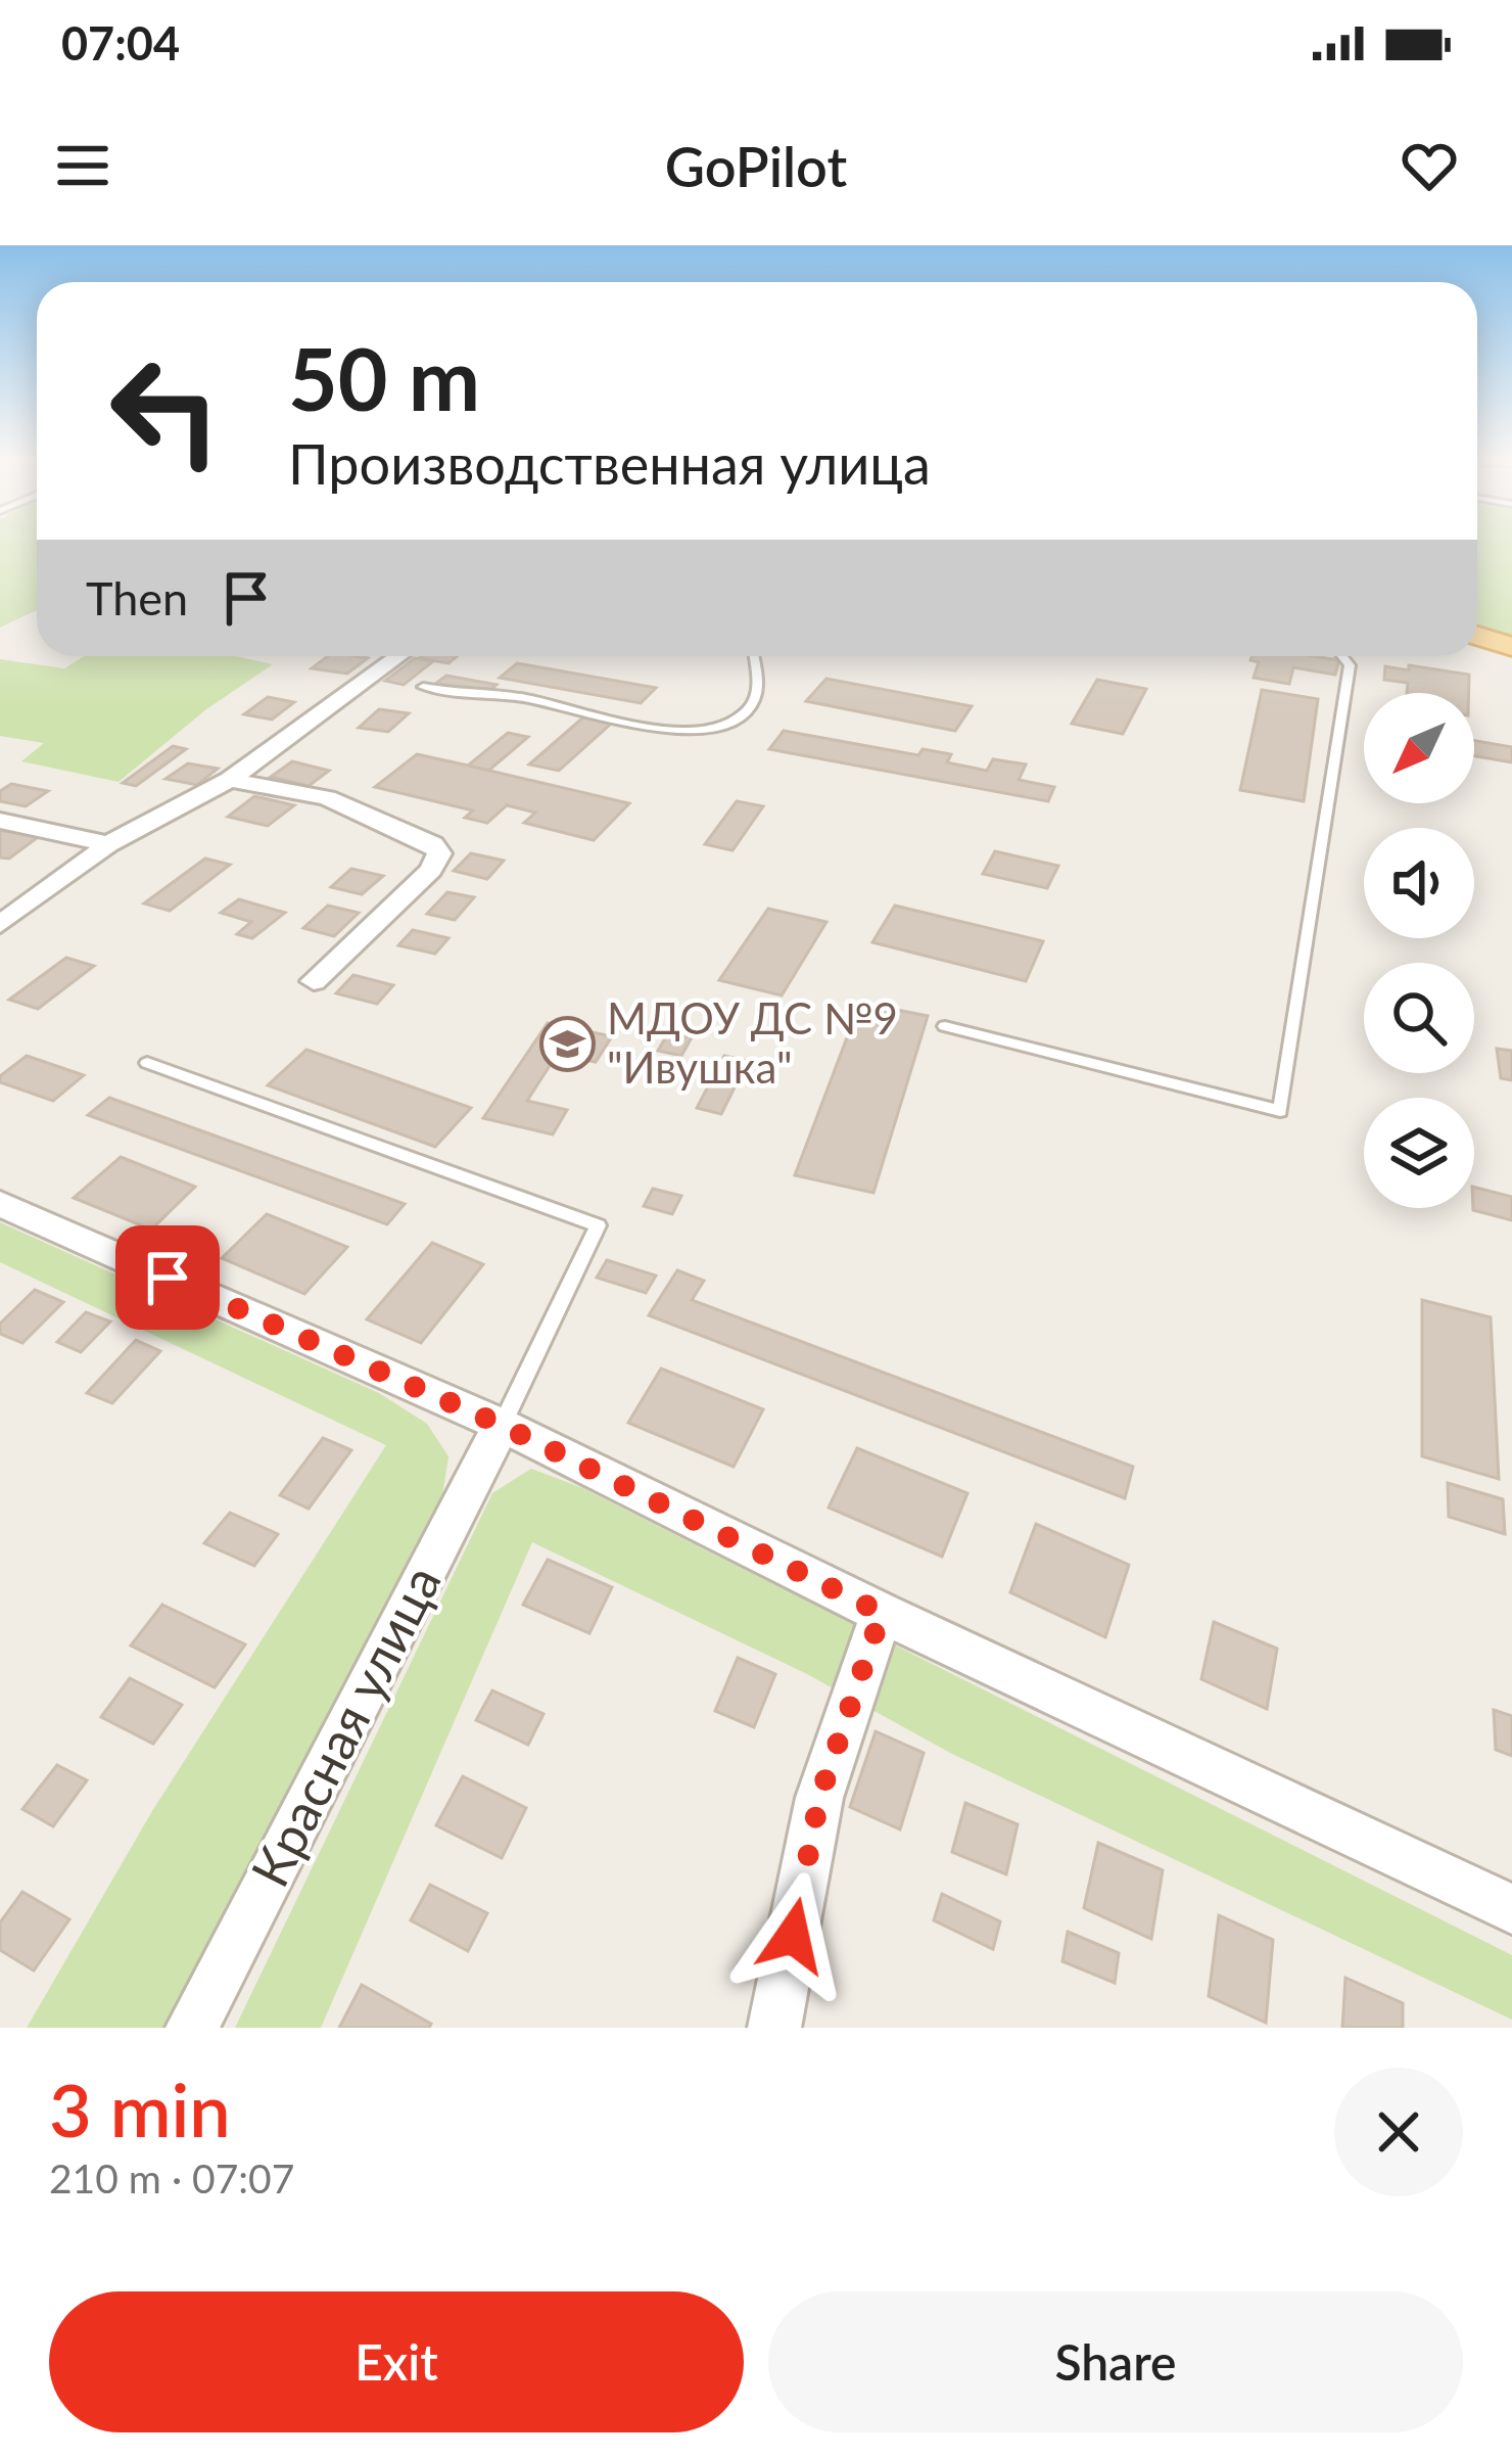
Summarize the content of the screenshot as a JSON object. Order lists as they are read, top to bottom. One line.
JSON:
{"streets":{"street":["Красная улица"]},"places":{"school or university":["МДОУ ДС №9 \"Ивушка\""]},"north":"bottom left","page":{"status":"07:04","header":"GoPilot","turn":["50 m","Производственная улица"],"then":"Then","heading":["3 min","210 m · 07:07"],"buttons":["Exit","Share"]}}
